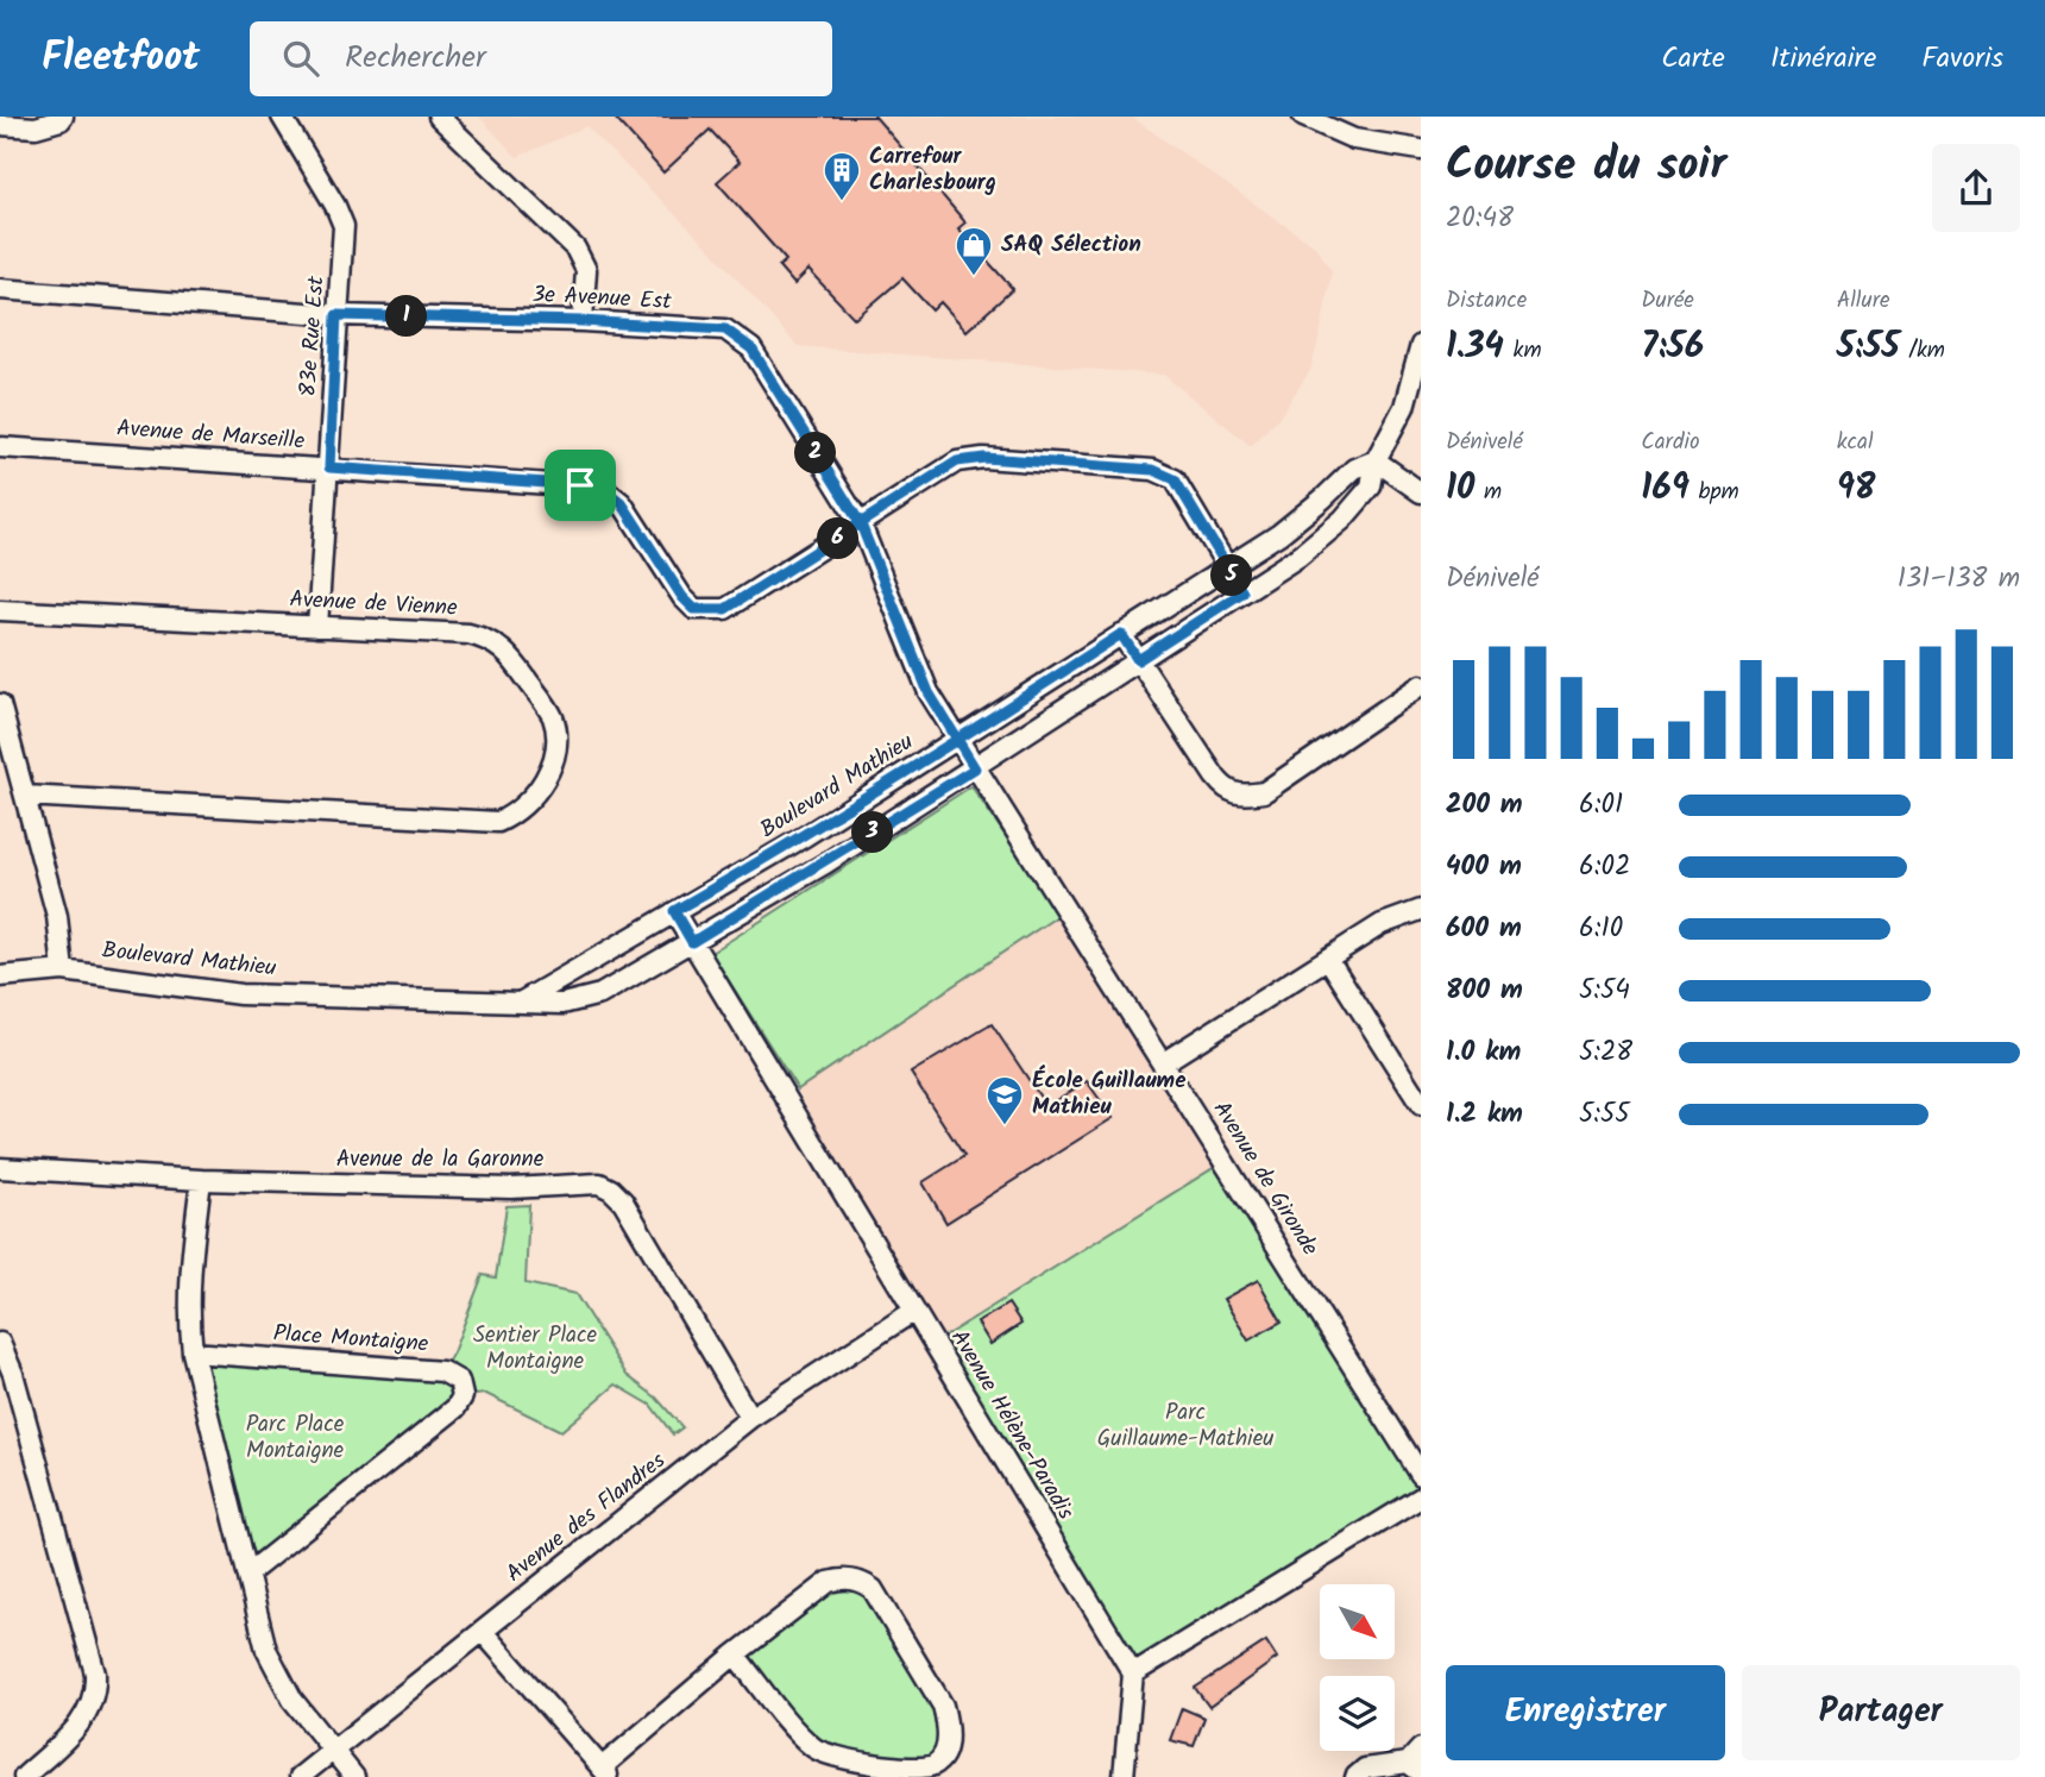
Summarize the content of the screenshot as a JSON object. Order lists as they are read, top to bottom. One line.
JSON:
{"streets":{"street":["3e Avenue Est","83e Rue Est","Avenue de Marseille","Avenue de Vienne","Boulevard Mathieu","Avenue de la Garonne","Avenue de Gironde","Place Montaigne","Avenue Hélène-Paradis","Avenue des Flandres"]},"crossings":[["3e Avenue Est","83e Rue Est"],["3e Avenue Est","Avenue de Marseille"],["3e Avenue Est","Boulevard Mathieu"],["3e Avenue Est","Avenue de Gironde"],["83e Rue Est","Avenue de Marseille"],["83e Rue Est","Avenue de Vienne"],["Avenue de Marseille","Boulevard Mathieu"],["Boulevard Mathieu","Avenue de Gironde"],["Boulevard Mathieu","Avenue Hélène-Paradis"],["Avenue de la Garonne","Avenue des Flandres"],["Avenue Hélène-Paradis","Avenue des Flandres"]],"parks":["Sentier Place Montaigne","Parc Guillaume-Mathieu","Parc Place Montaigne"],"places":{"building":["Carrefour Charlesbourg"],"shop":["SAQ Sélection"],"school or university":["École Guillaume Mathieu"]},"north":"bottom right","page":{"header":"Fleetfoot","search":"Rechercher","nav":["Carte","Itinéraire","Favoris"],"heading":["Course du soir","20:48"],"stats":[["Distance","1.34 km"],["Durée","7:56"],["Allure","5:55 /km"],["Dénivelé","10 m"],["Cardio","169 bpm"],["kcal","98"]],"pins":["1","2","6","5","3"],"chart":["Dénivelé","131–138 m"],"list":[{"name":"200 m","note":"6:01"},{"name":"400 m","note":"6:02"},{"name":"600 m","note":"6:10"},{"name":"800 m","note":"5:54"},{"name":"1.0 km","note":"5:28"},{"name":"1.2 km","note":"5:55"}],"buttons":["Enregistrer","Partager"]}}
